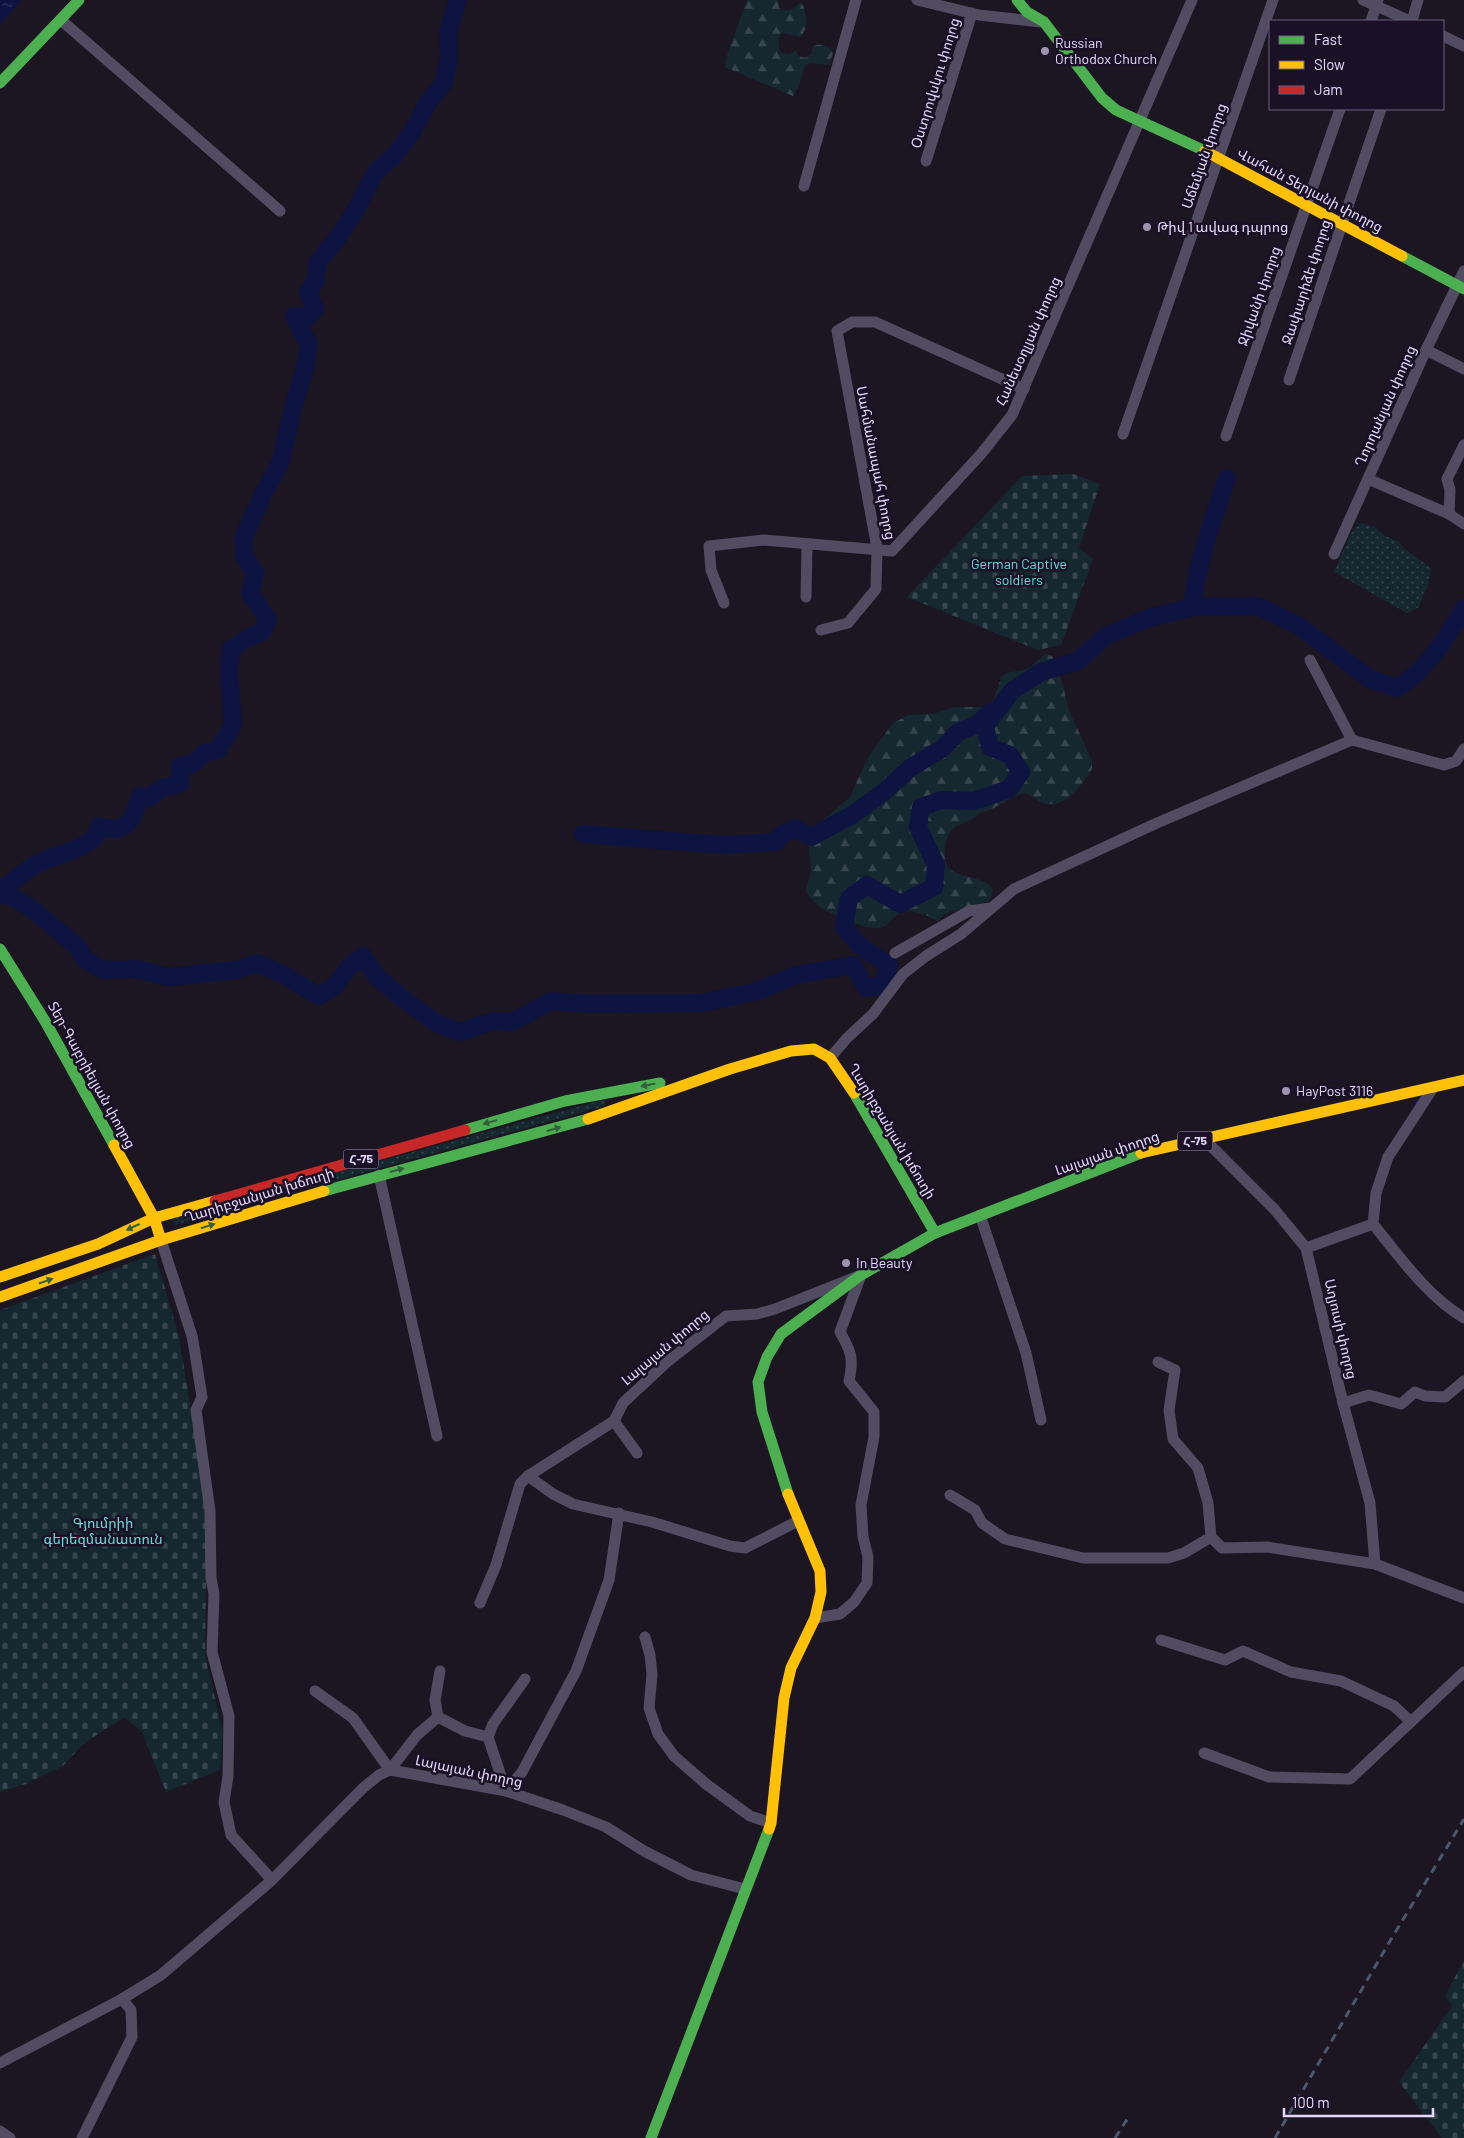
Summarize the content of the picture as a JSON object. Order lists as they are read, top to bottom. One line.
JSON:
{"streets":{"main road":["Վահան Տերյանի փողոց","Տեր-Գաբրիելյան փողոց","Ղարիբջանյան խճուղի","Հ-75","Լալայան փողոց"],"street":["Օստրովսկու փողոց","Աճեմյան փողոց","Ջափարիձե փողոց","Ջիվանի փողոց","Հանեսօղլյան փողոց","Ղորղանյան փողոց","Սահմանապահ փողոց","Աղյուսի փողոց"]},"crossings":[["Աճեմյան փողոց","Վահան Տերյանի փողոց"],["Վահան Տերյանի փողոց","Ջափարիձե փողոց"],["Վահան Տերյանի փողոց","Ջիվանի փողոց"],["Վահան Տերյանի փողոց","Հանեսօղլյան փողոց"],["Վահան Տերյանի փողոց","Ղորղանյան փողոց"],["Հանեսօղլյան փողոց","Սահմանապահ փողոց"],["Տեր-Գաբրիելյան փողոց","Ղարիբջանյան խճուղի"],["Ղարիբջանյան խճուղի","Լալայան փողոց"],["Լալայան փողոց","Աղյուսի փողոց"]],"parks":["German Captive soldiers","Գյումրիի գերեզմանատուն"],"places":["Russian Orthodox Church","Թիվ 1 ավագ դպրոց","HayPost 3116","In Beauty"],"legend":["Fast","Slow","Jam"],"scale_bar":"100 m"}
